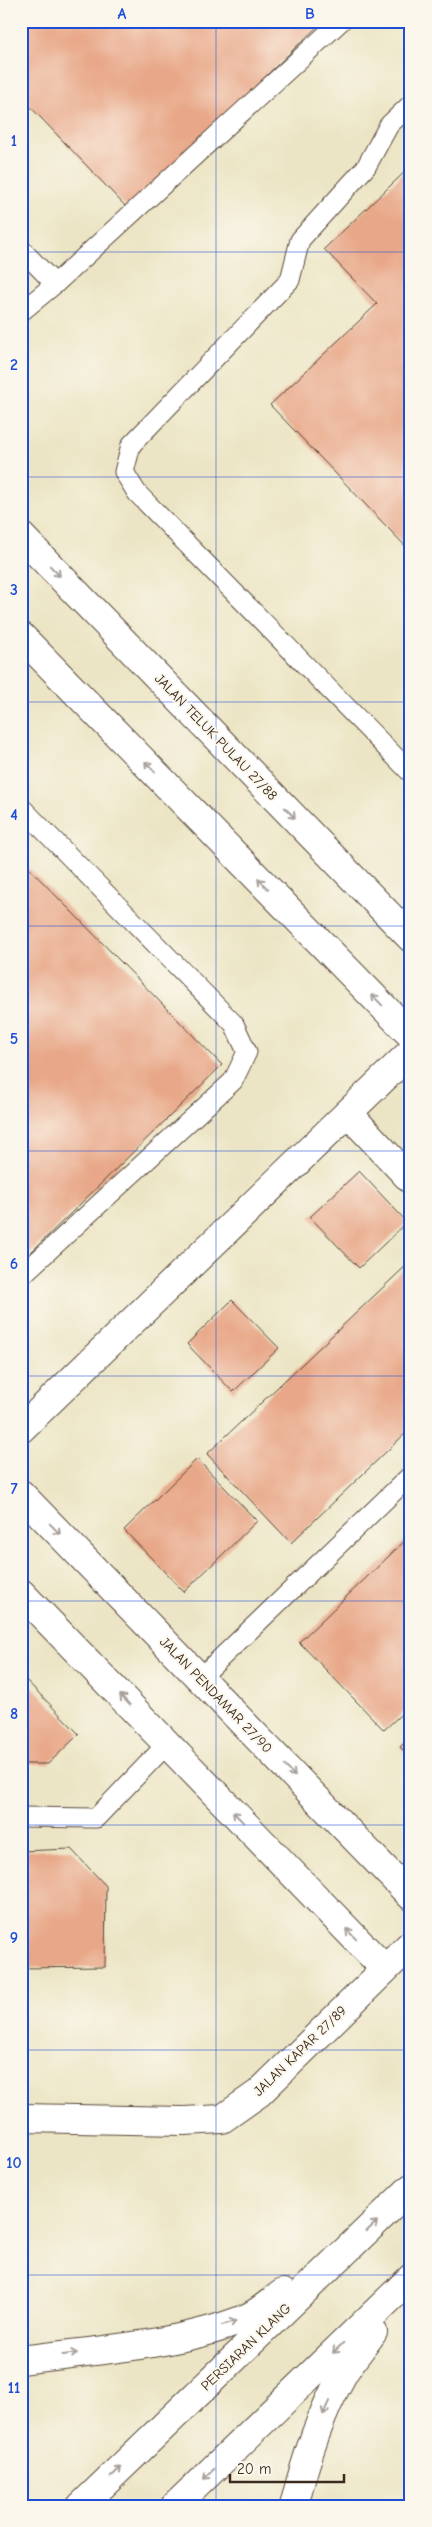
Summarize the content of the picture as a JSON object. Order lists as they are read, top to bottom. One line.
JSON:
{"streets":{"street":["JALAN TELUK PULAU 27/88","JALAN PENDAMAR 27/90","JALAN KAPAR 27/89","PERSIARAN KLANG"]},"scale_bar":"20 m","grid":{"columns":["A","B"],"rows":["1","2","3","4","5","6","7","8","9","10","11"]}}
